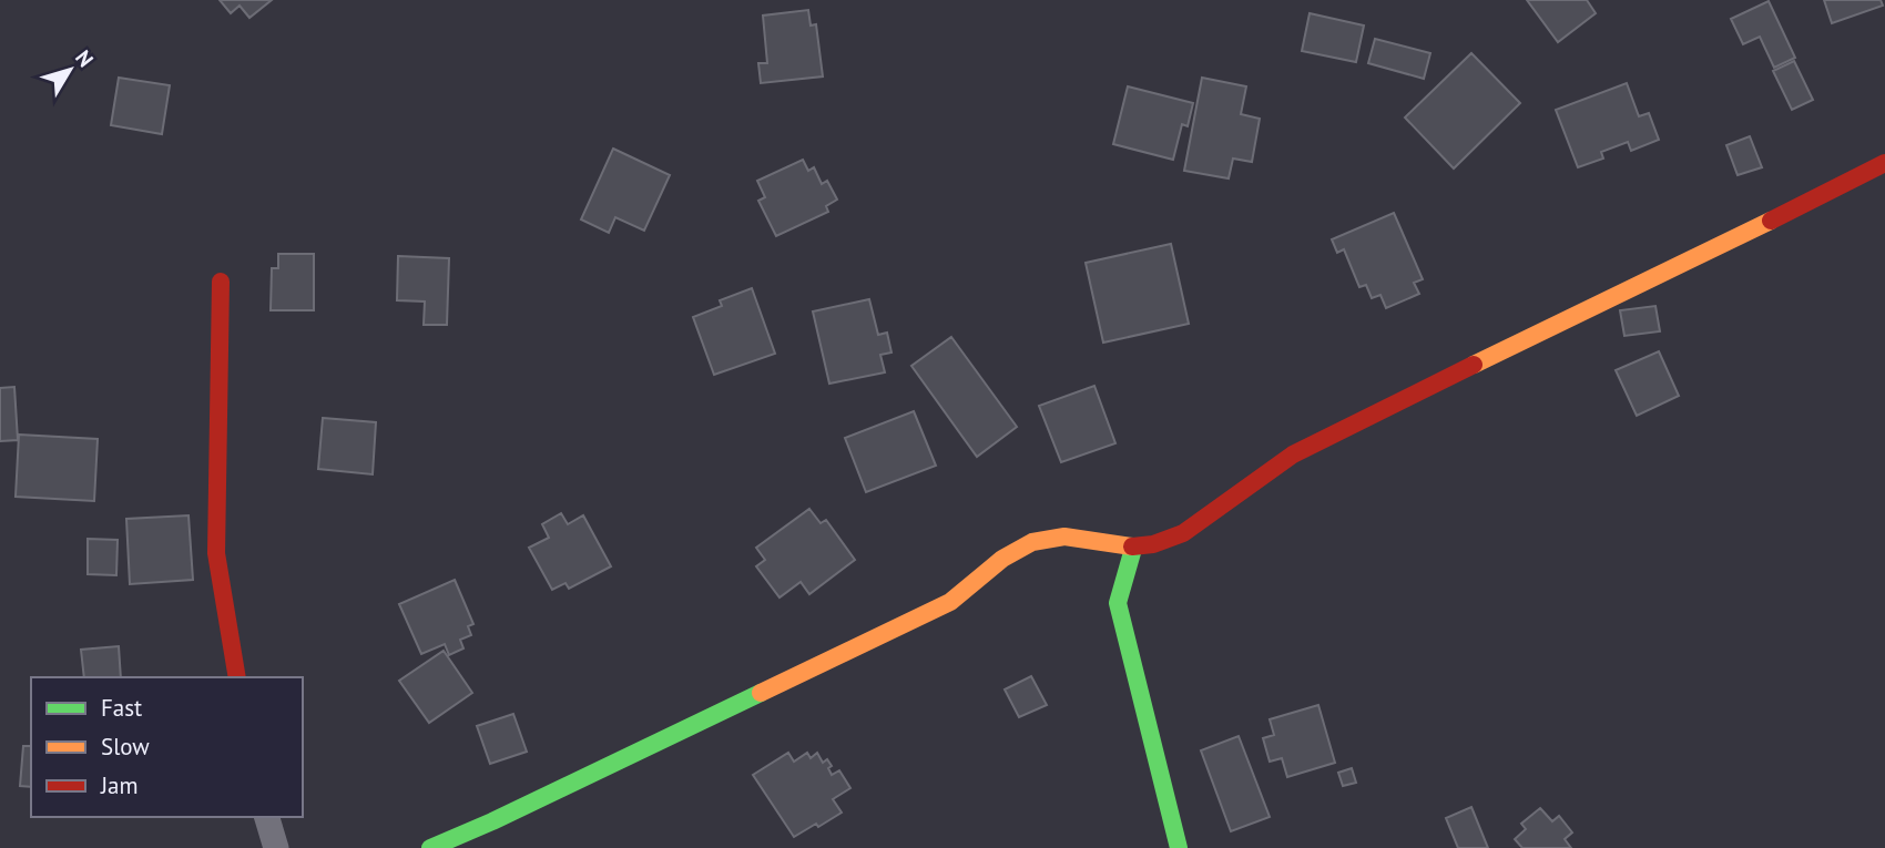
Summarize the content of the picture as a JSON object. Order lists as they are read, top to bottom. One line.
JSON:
{"legend":["Fast","Slow","Jam"],"north":"top right"}
